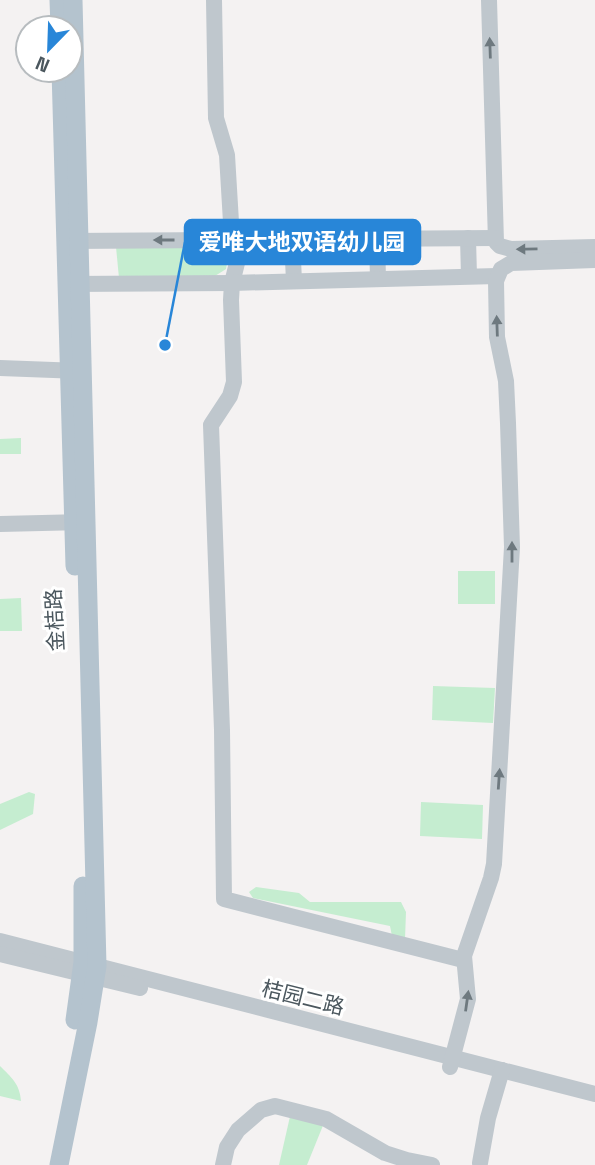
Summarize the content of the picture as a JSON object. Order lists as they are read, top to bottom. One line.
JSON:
{"streets":{"main road":["金桔路"],"street":["桔园二路"]},"crossings":[["金桔路","桔园二路"]],"places":["爱唯大地双语幼儿园"],"north":"bottom left"}
